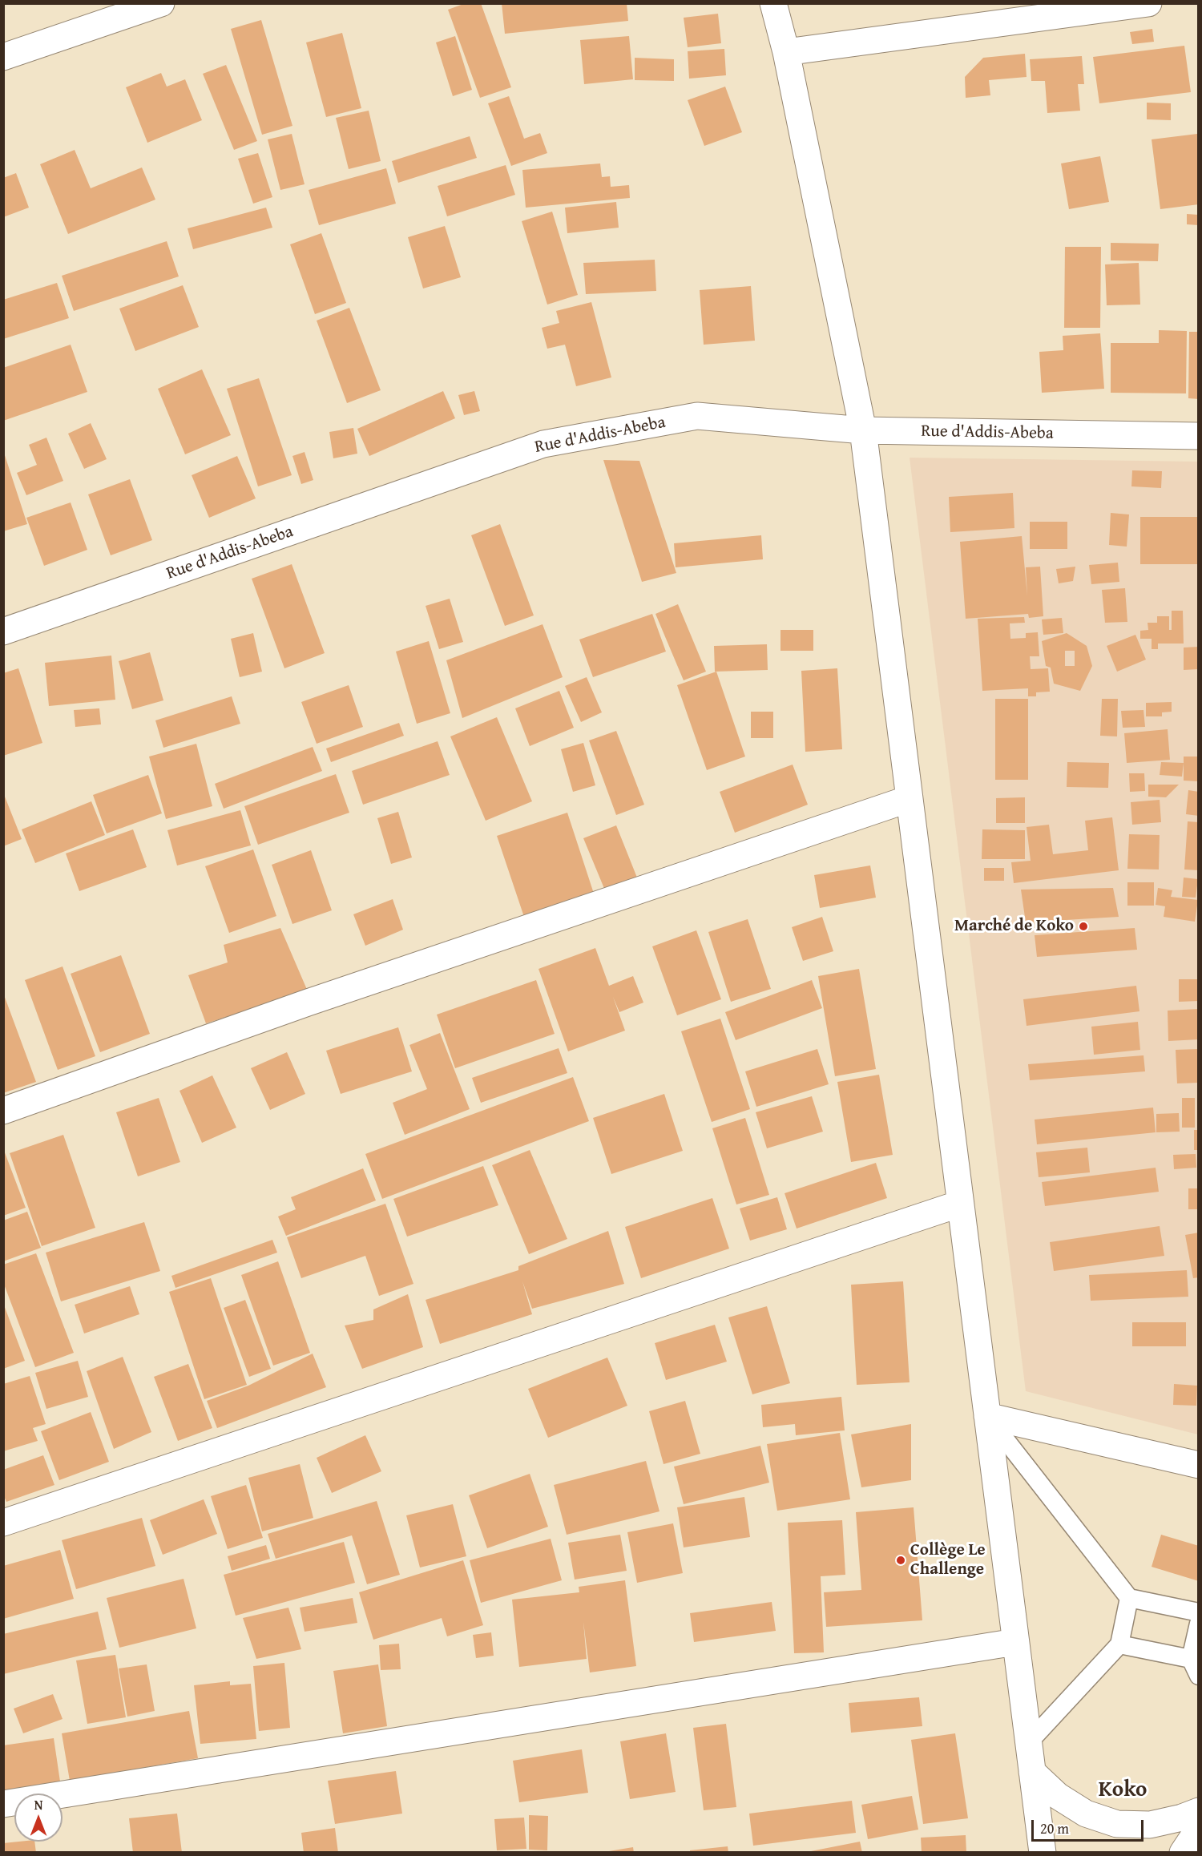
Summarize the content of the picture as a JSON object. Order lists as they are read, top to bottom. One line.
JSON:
{"streets":{"street":["Rue d'Addis-Abeba"]},"districts":["Koko"],"places":["Marché de Koko","Collège Le Challenge"],"scale_bar":"20 m","north":"top"}
